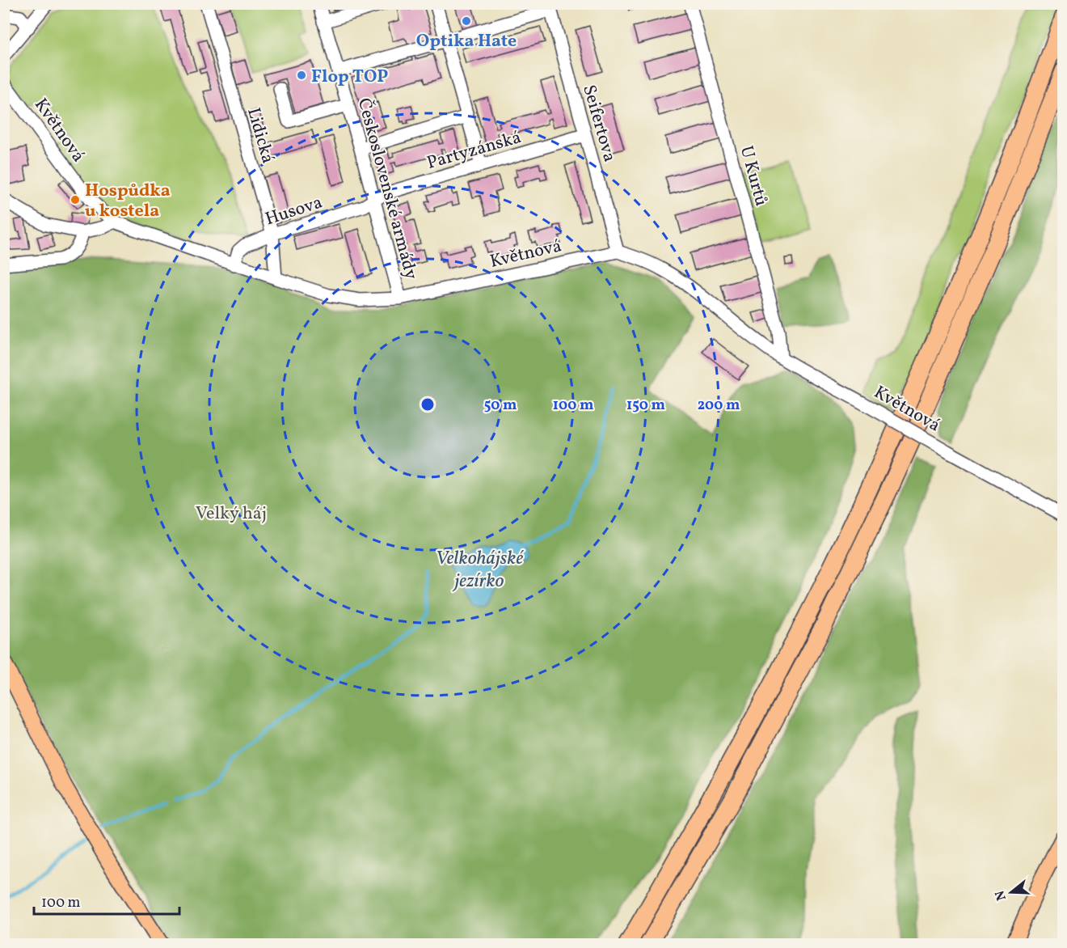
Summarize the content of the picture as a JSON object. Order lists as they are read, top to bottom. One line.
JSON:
{"streets":{"street":["Seifertova","Květnová","Lidická","Partyzánská","U Kurtů","Československé armády","Husova"]},"crossings":[["Seifertova","Květnová"],["Seifertova","Partyzánská"],["Květnová","Lidická"],["Květnová","U Kurtů"],["Květnová","Československé armády"],["Květnová","Husova"],["Lidická","Husova"],["Partyzánská","Československé armády"],["Partyzánská","Husova"],["Československé armády","Husova"]],"water":["Velkohájské jezírko"],"parks":["Velký háj"],"places":["Optika Hate","Flop TOP","Hospůdka u kostela"],"scale_bar":"100 m","north":"left","rings":["50 m","100 m","150 m","200 m"]}
